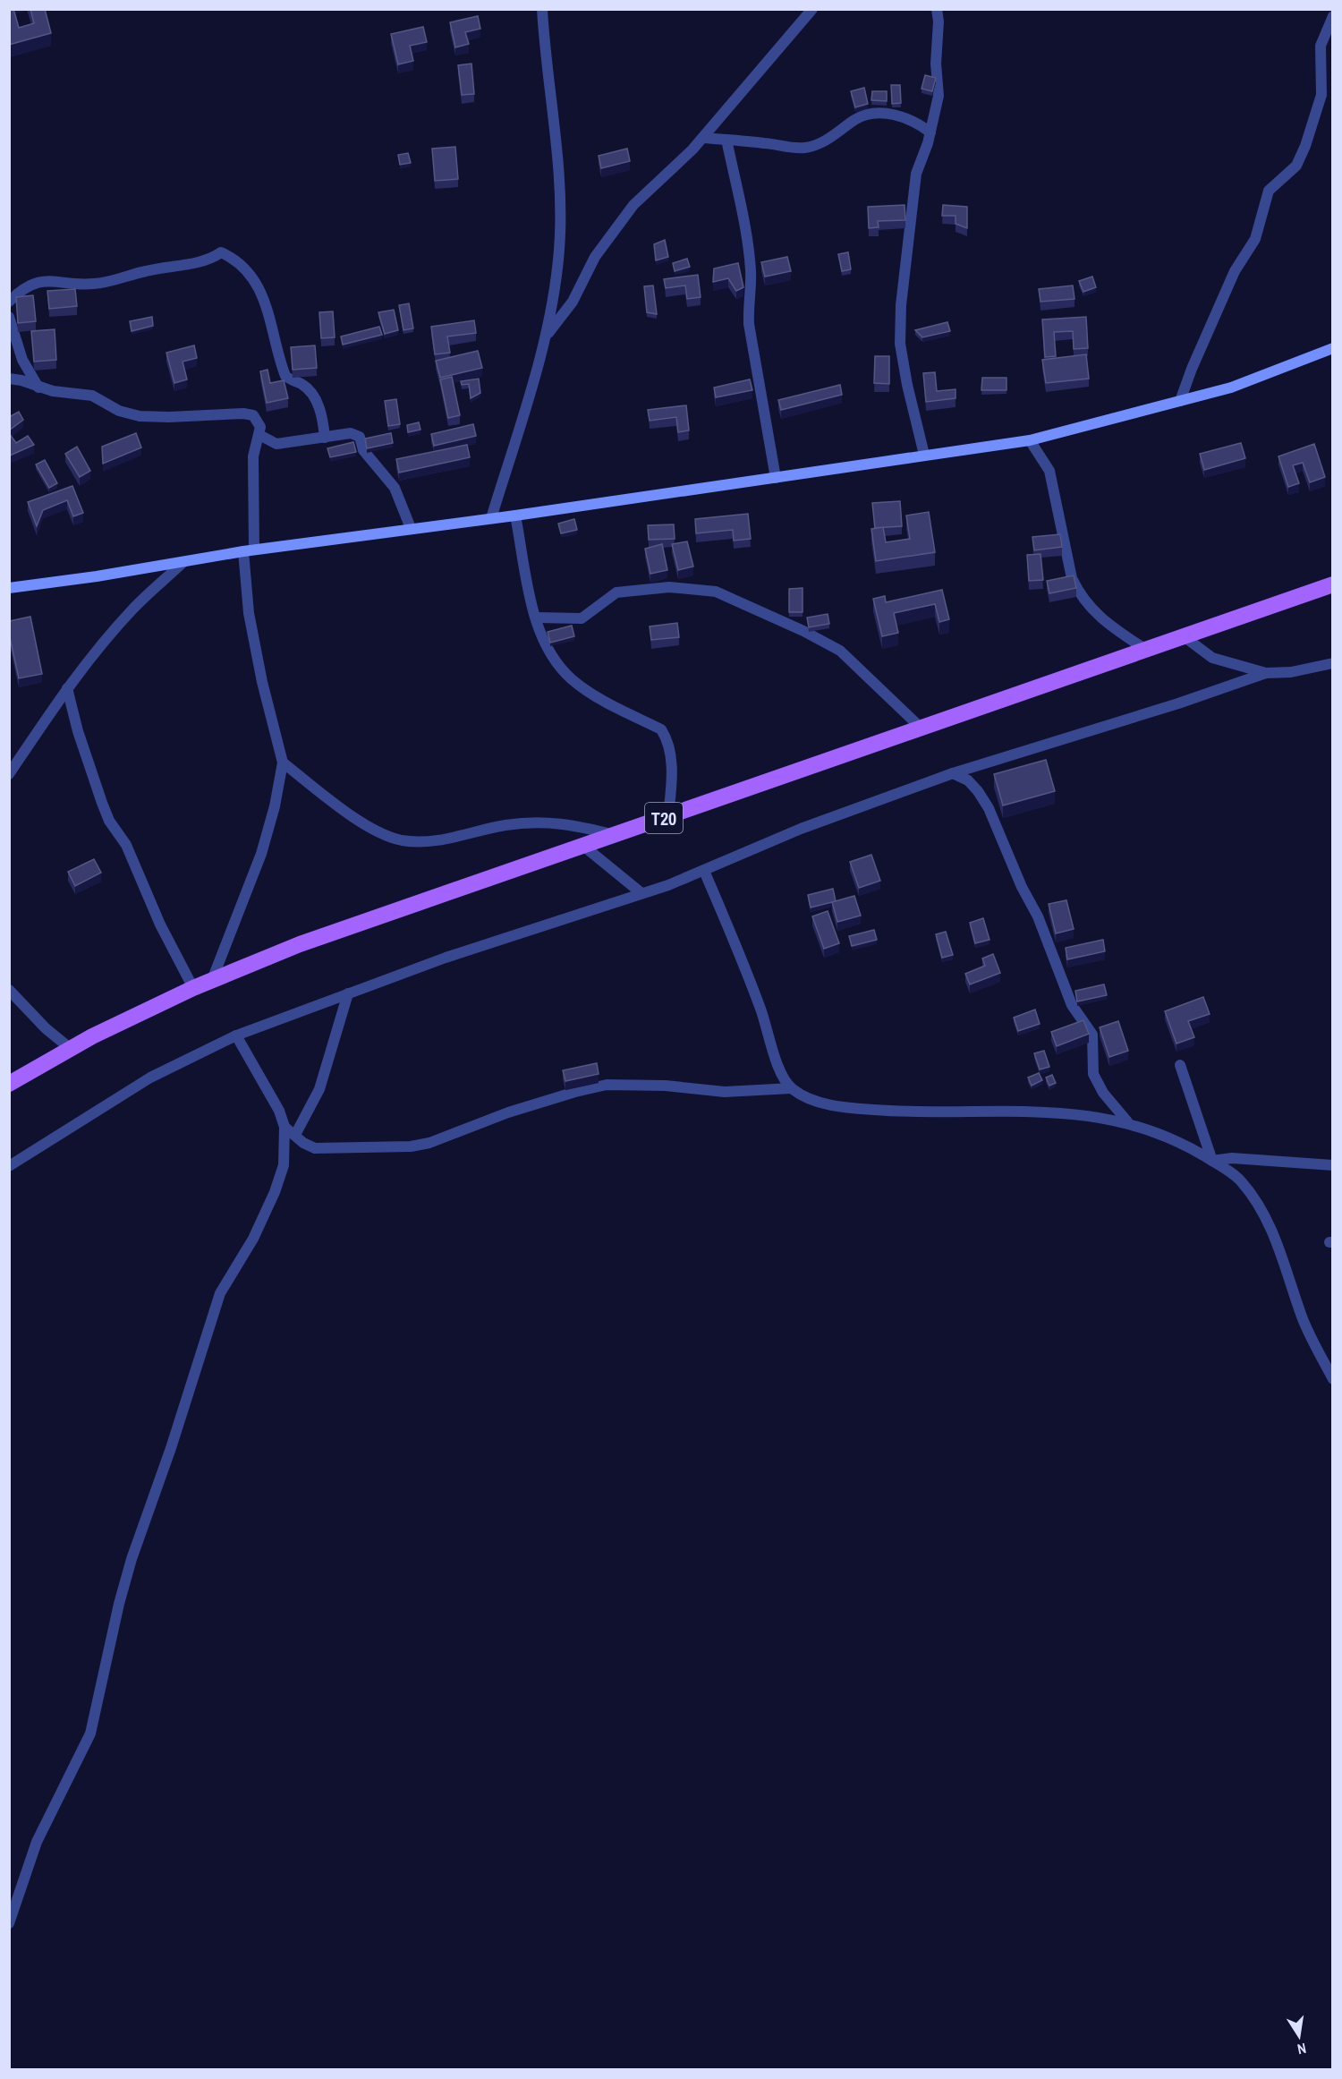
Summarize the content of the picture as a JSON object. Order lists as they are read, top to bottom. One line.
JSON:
{"streets":{"main road":["T20"]},"north":"bottom"}
